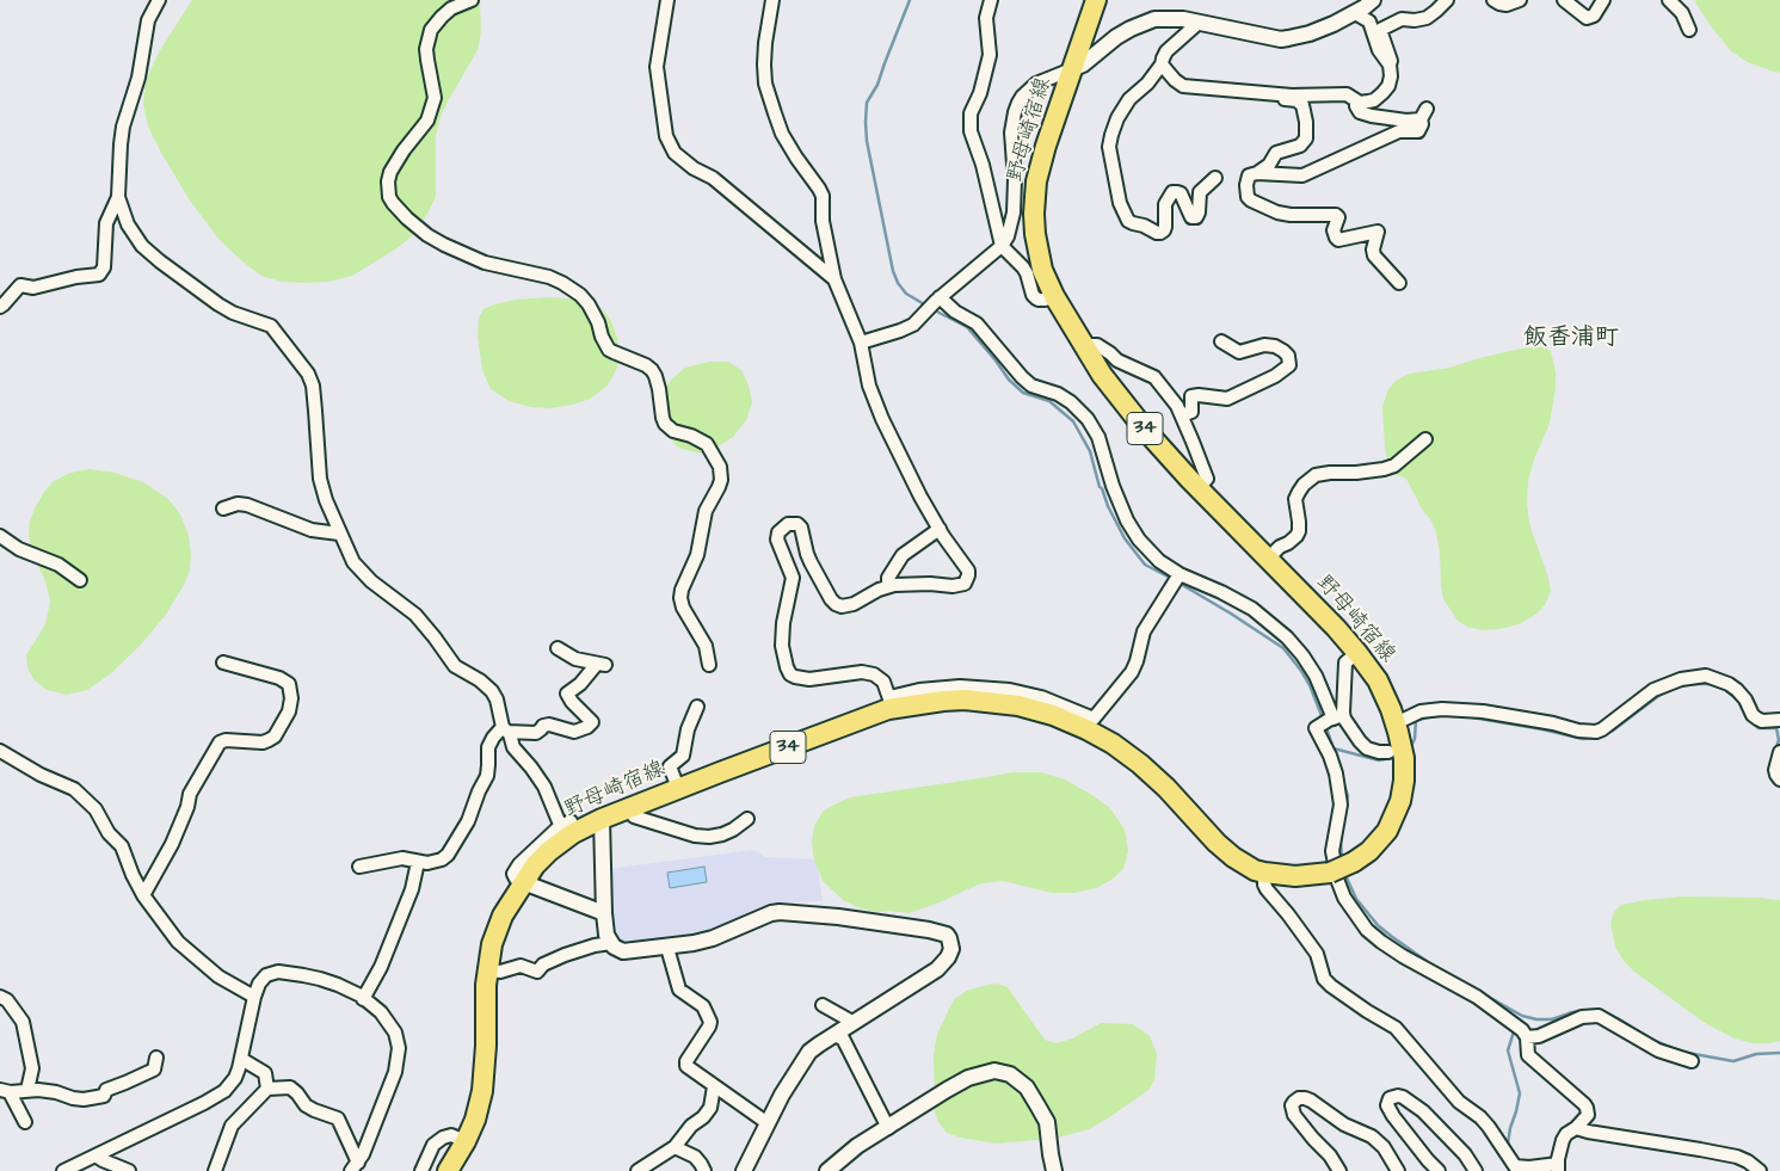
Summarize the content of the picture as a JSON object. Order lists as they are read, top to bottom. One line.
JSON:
{"streets":{"main road":["野母崎宿線","34"]},"districts":["飯香浦町"]}
